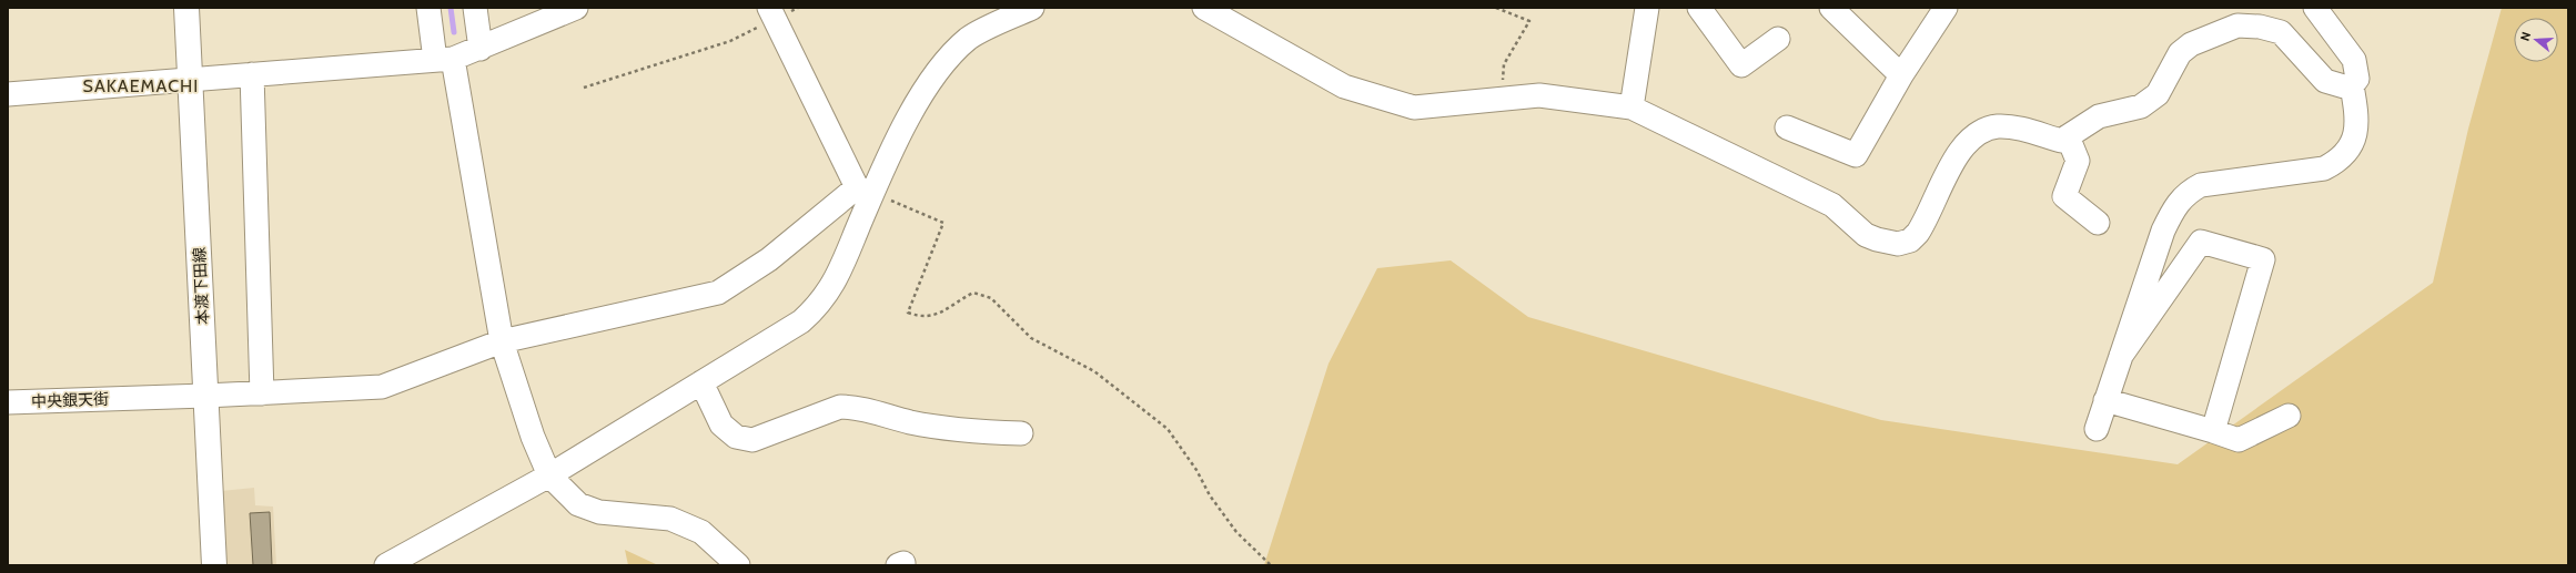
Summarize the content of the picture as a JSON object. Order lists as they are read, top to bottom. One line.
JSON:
{"streets":{"main road":["本渡下田線"],"street":["中央銀天街"]},"crossings":[["本渡下田線","中央銀天街"]],"districts":["SAKAEMACHI"],"north":"left"}
